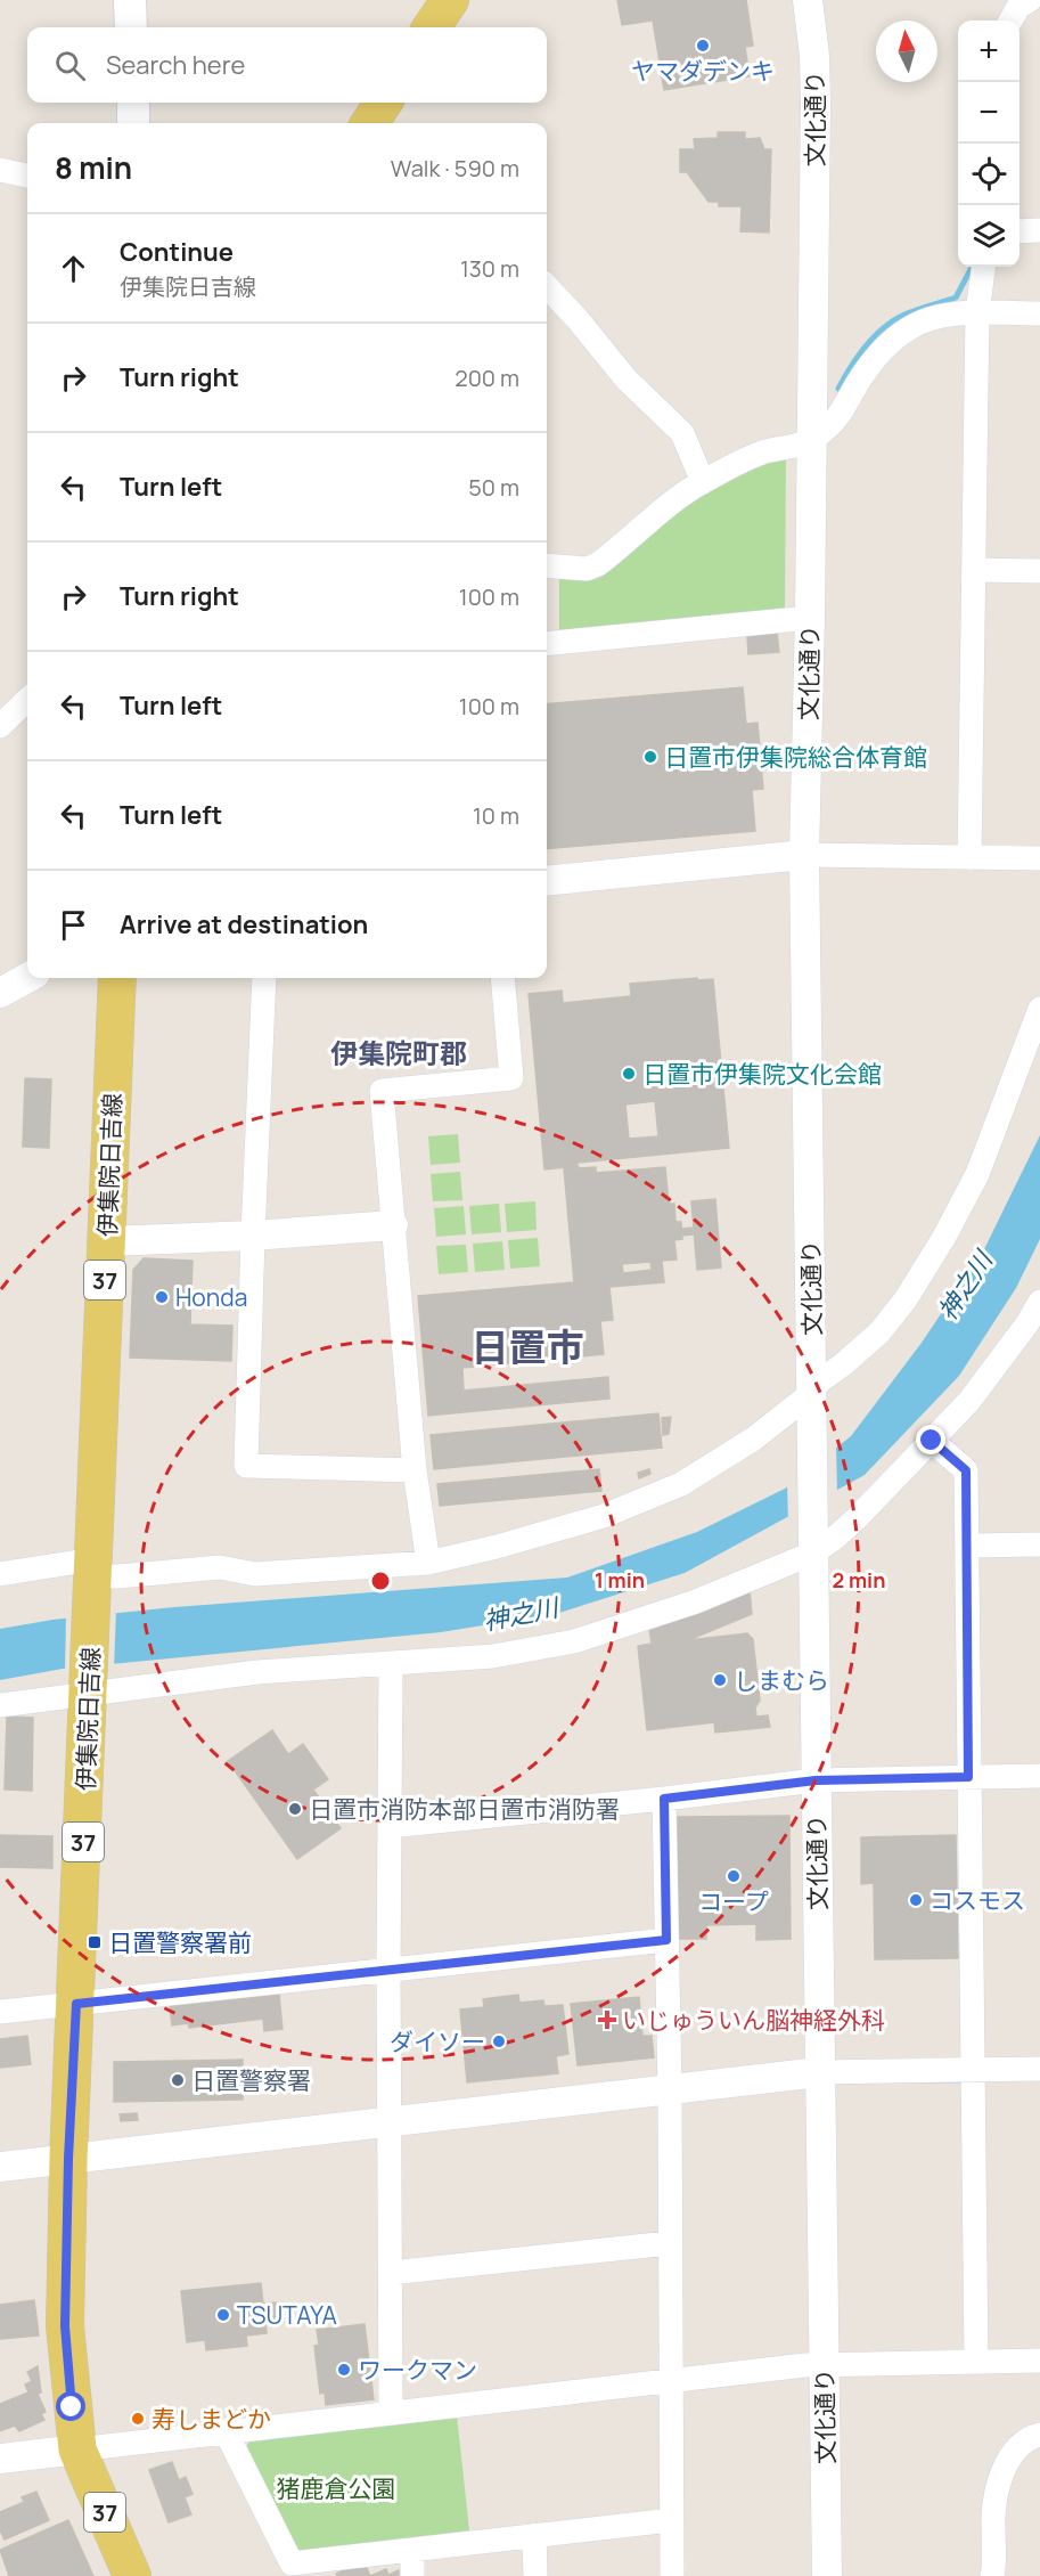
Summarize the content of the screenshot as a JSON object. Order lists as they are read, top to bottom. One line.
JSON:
{"streets":{"main road":["伊集院日吉線","37"],"street":["文化通り"]},"districts":["伊集院町郡","日置市"],"water":["神之川"],"parks":["猪鹿倉公園"],"places":{"other":["ヤマダデンキ","日置市伊集院総合体育館","日置市伊集院文化会館","Honda","しまむら","日置市消防本部日置市消防署","コープ","コスモス","ダイソー","日置警察署","TSUTAYA","ワークマン","寿しまどか"],"transit":["日置警察署前"],"health":["いじゅういん脳神経外科"]},"north":"top","page":{"map_buttons":["+","−"],"search":"Search here","heading":["8 min","Walk · 590 m"],"list":[["Continue","伊集院日吉線","130 m"],["Turn right","200 m"],["Turn left","50 m"],["Turn right","100 m"],["Turn left","100 m"],["Turn left","10 m"],"Arrive at destination"]},"rings":["1 min","2 min"]}
